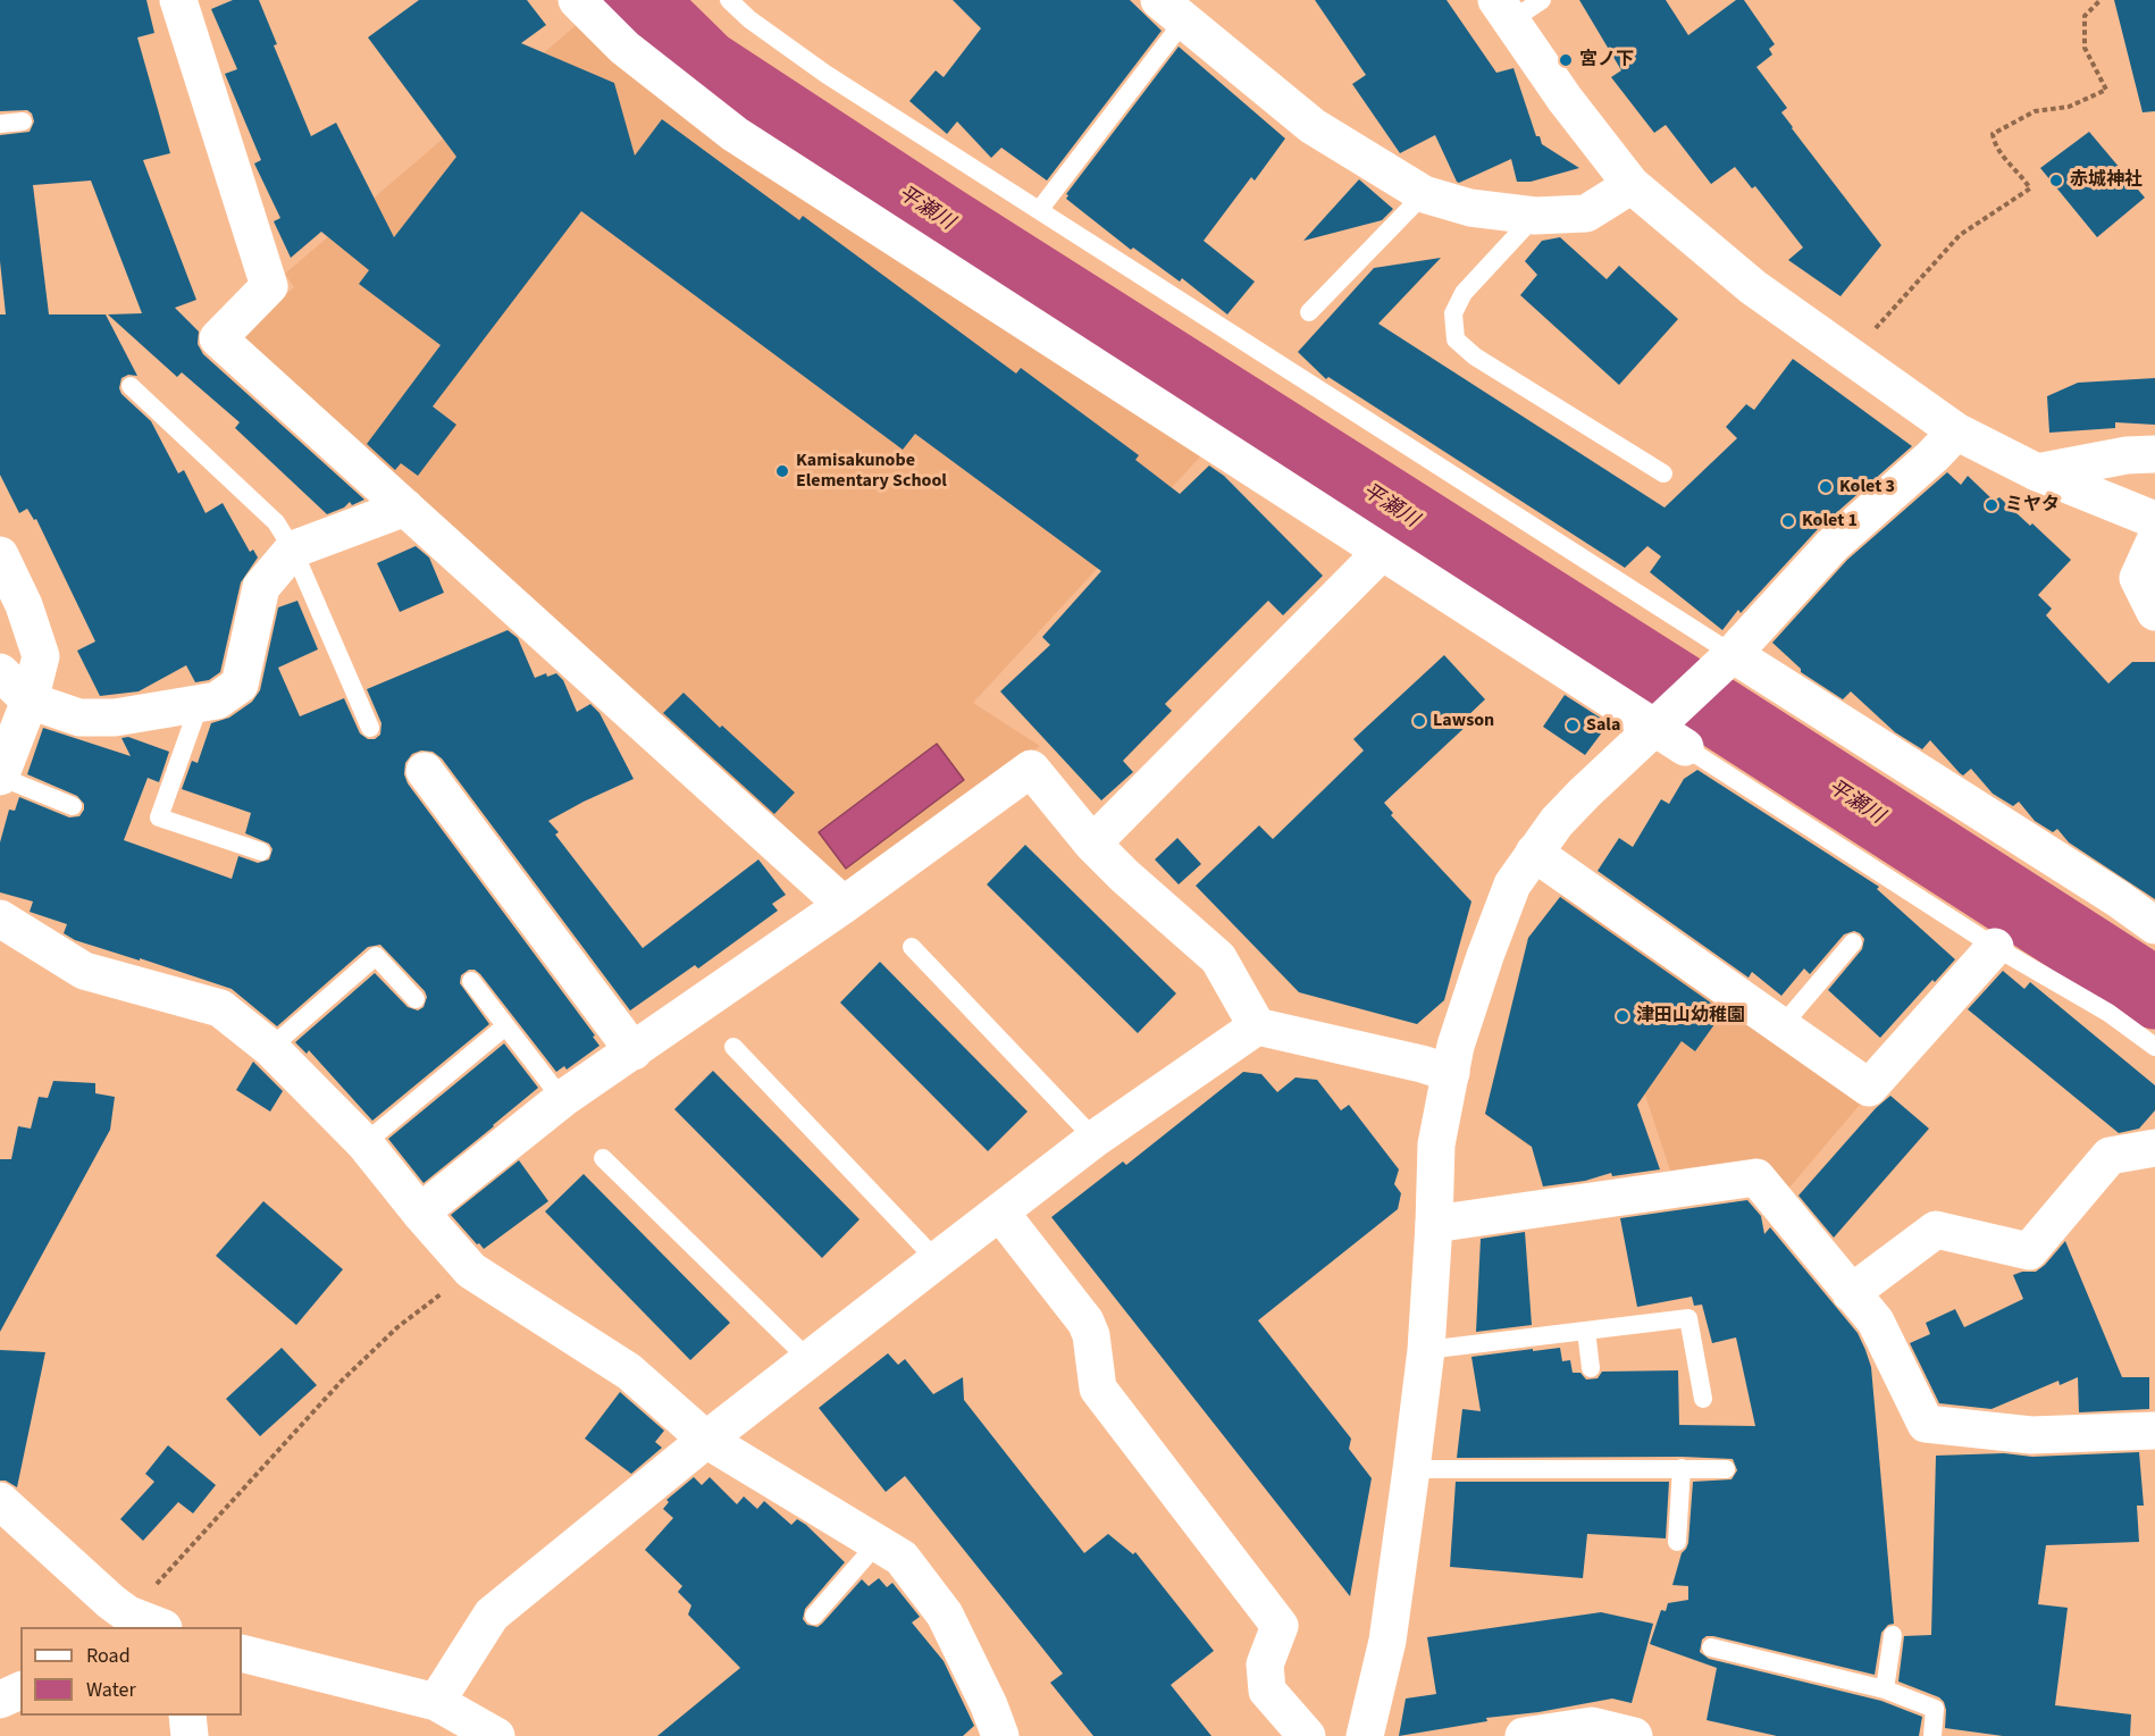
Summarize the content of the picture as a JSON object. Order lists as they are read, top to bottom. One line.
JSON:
{"water":["平瀬川"],"places":["宮ノ下","赤城神社","Kamisakunobe Elementary School","Kolet 3","ミヤタ","Kolet 1","Lawson","Sala","津田山幼稚園"],"legend":["Road","Water"]}
